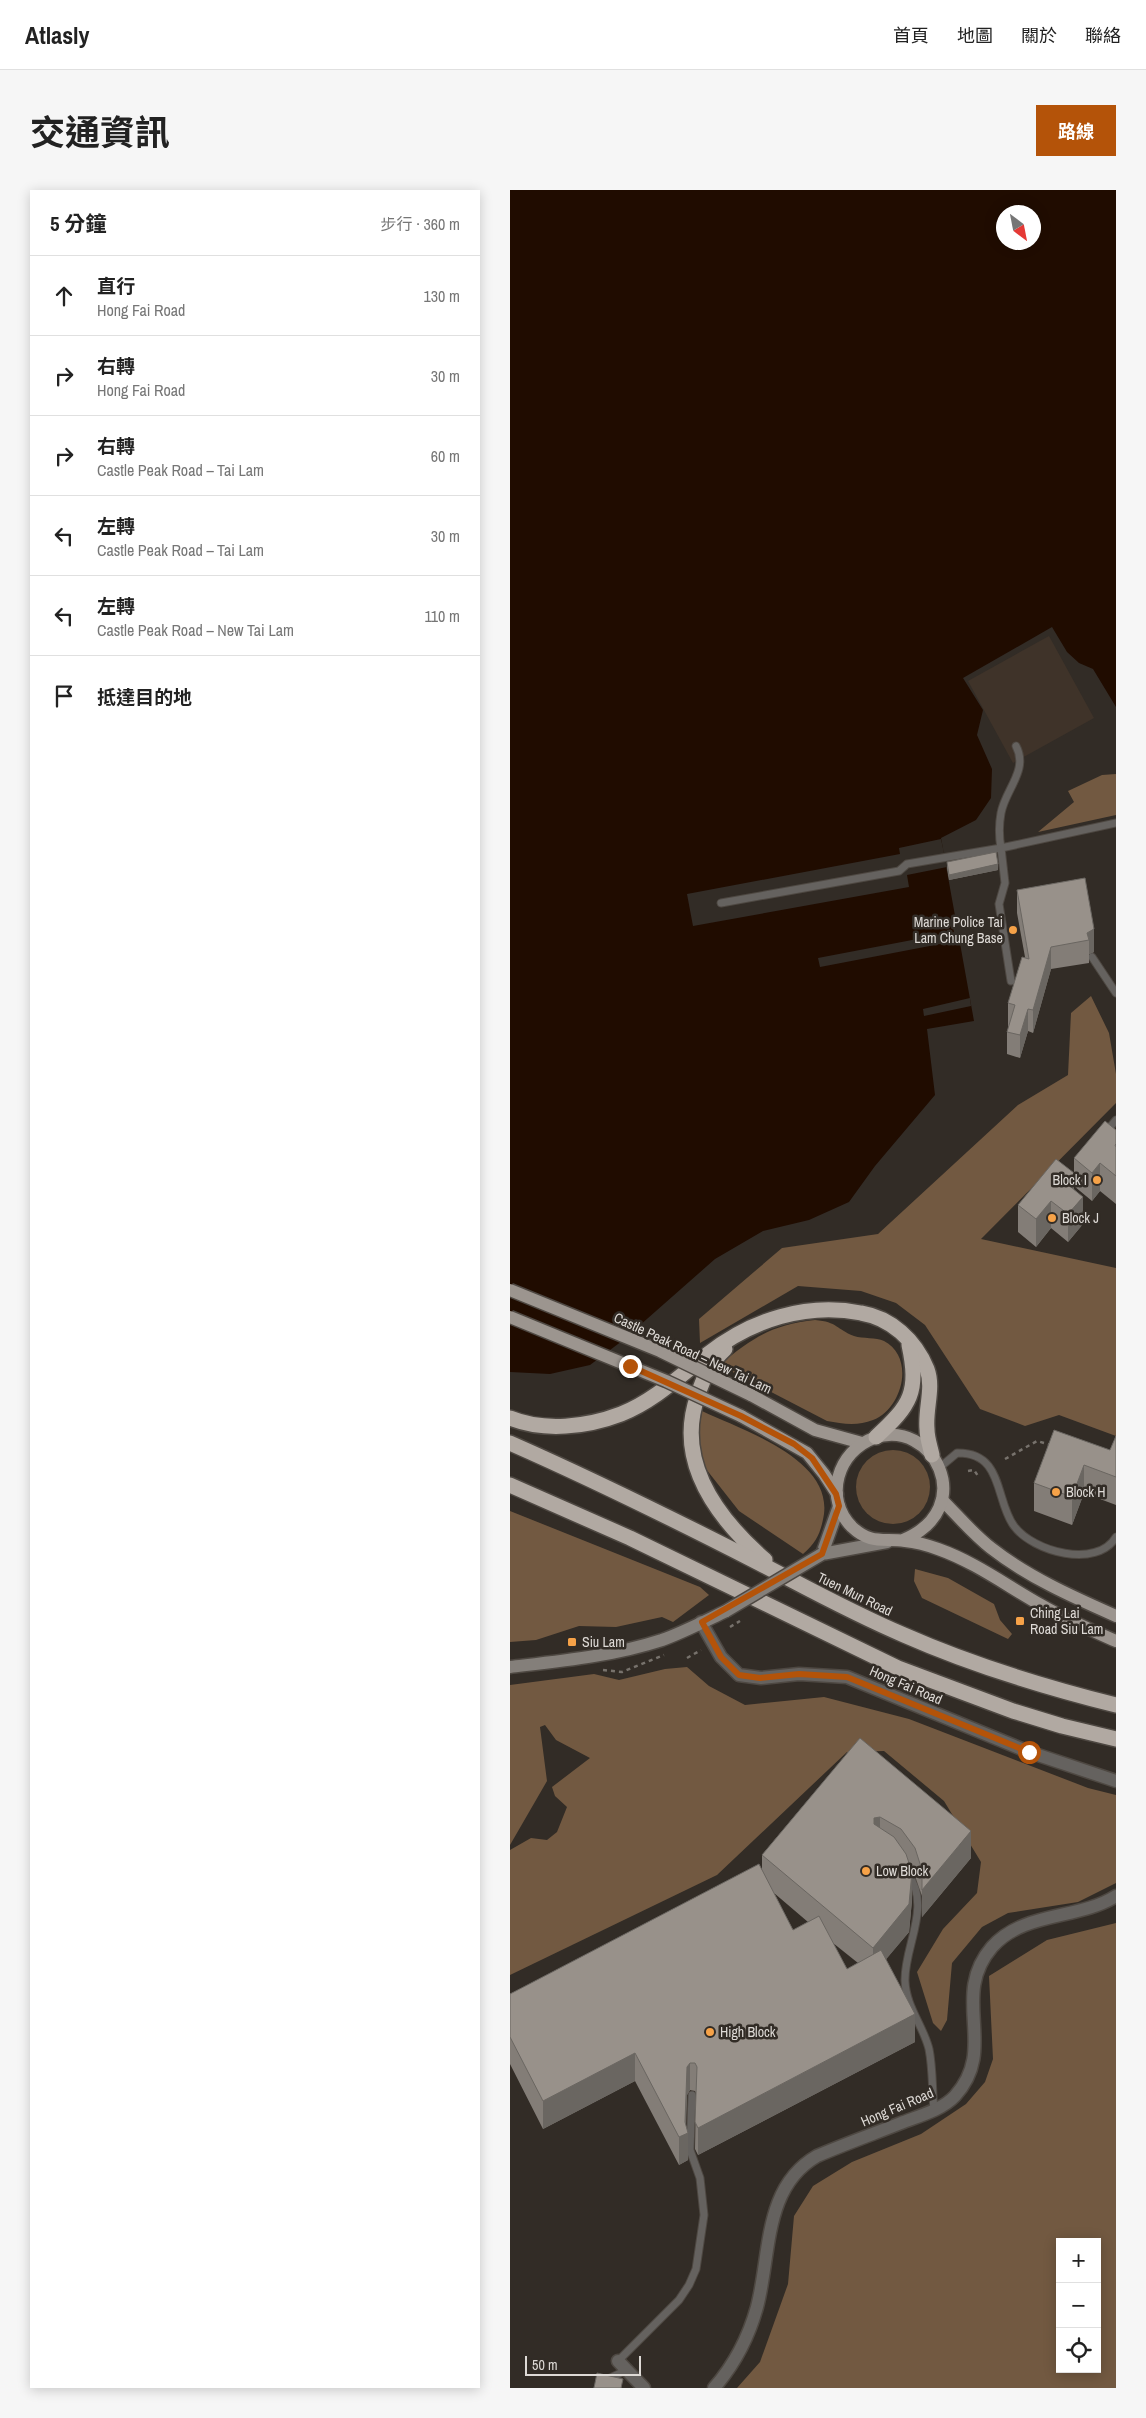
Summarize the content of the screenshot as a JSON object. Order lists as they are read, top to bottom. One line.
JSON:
{"streets":{"highway":["Tuen Mun Road"],"main road":["Castle Peak Road – New Tai Lam"],"street":["Hong Fai Road"]},"places":{"other":["Marine Police Tai Lam Chung Base","Block I","Block J","Block H","Low Block","High Block"],"transit":["Ching Lai Road Siu Lam","Siu Lam"]},"scale_bar":"50 m","north":"bottom right","page":{"header":"Atlasly","nav":["首頁","地圖","關於","聯絡"],"title":"交通資訊","buttons":"路線","heading":["5 分鐘","步行 · 360 m"],"list":[["直行","Hong Fai Road","130 m"],["右轉","Hong Fai Road","30 m"],["右轉","Castle Peak Road – Tai Lam","60 m"],["左轉","Castle Peak Road – Tai Lam","30 m"],["左轉","Castle Peak Road – New Tai Lam","110 m"],"抵達目的地"],"map_buttons":["+","−"],"scale":"50 m"}}
